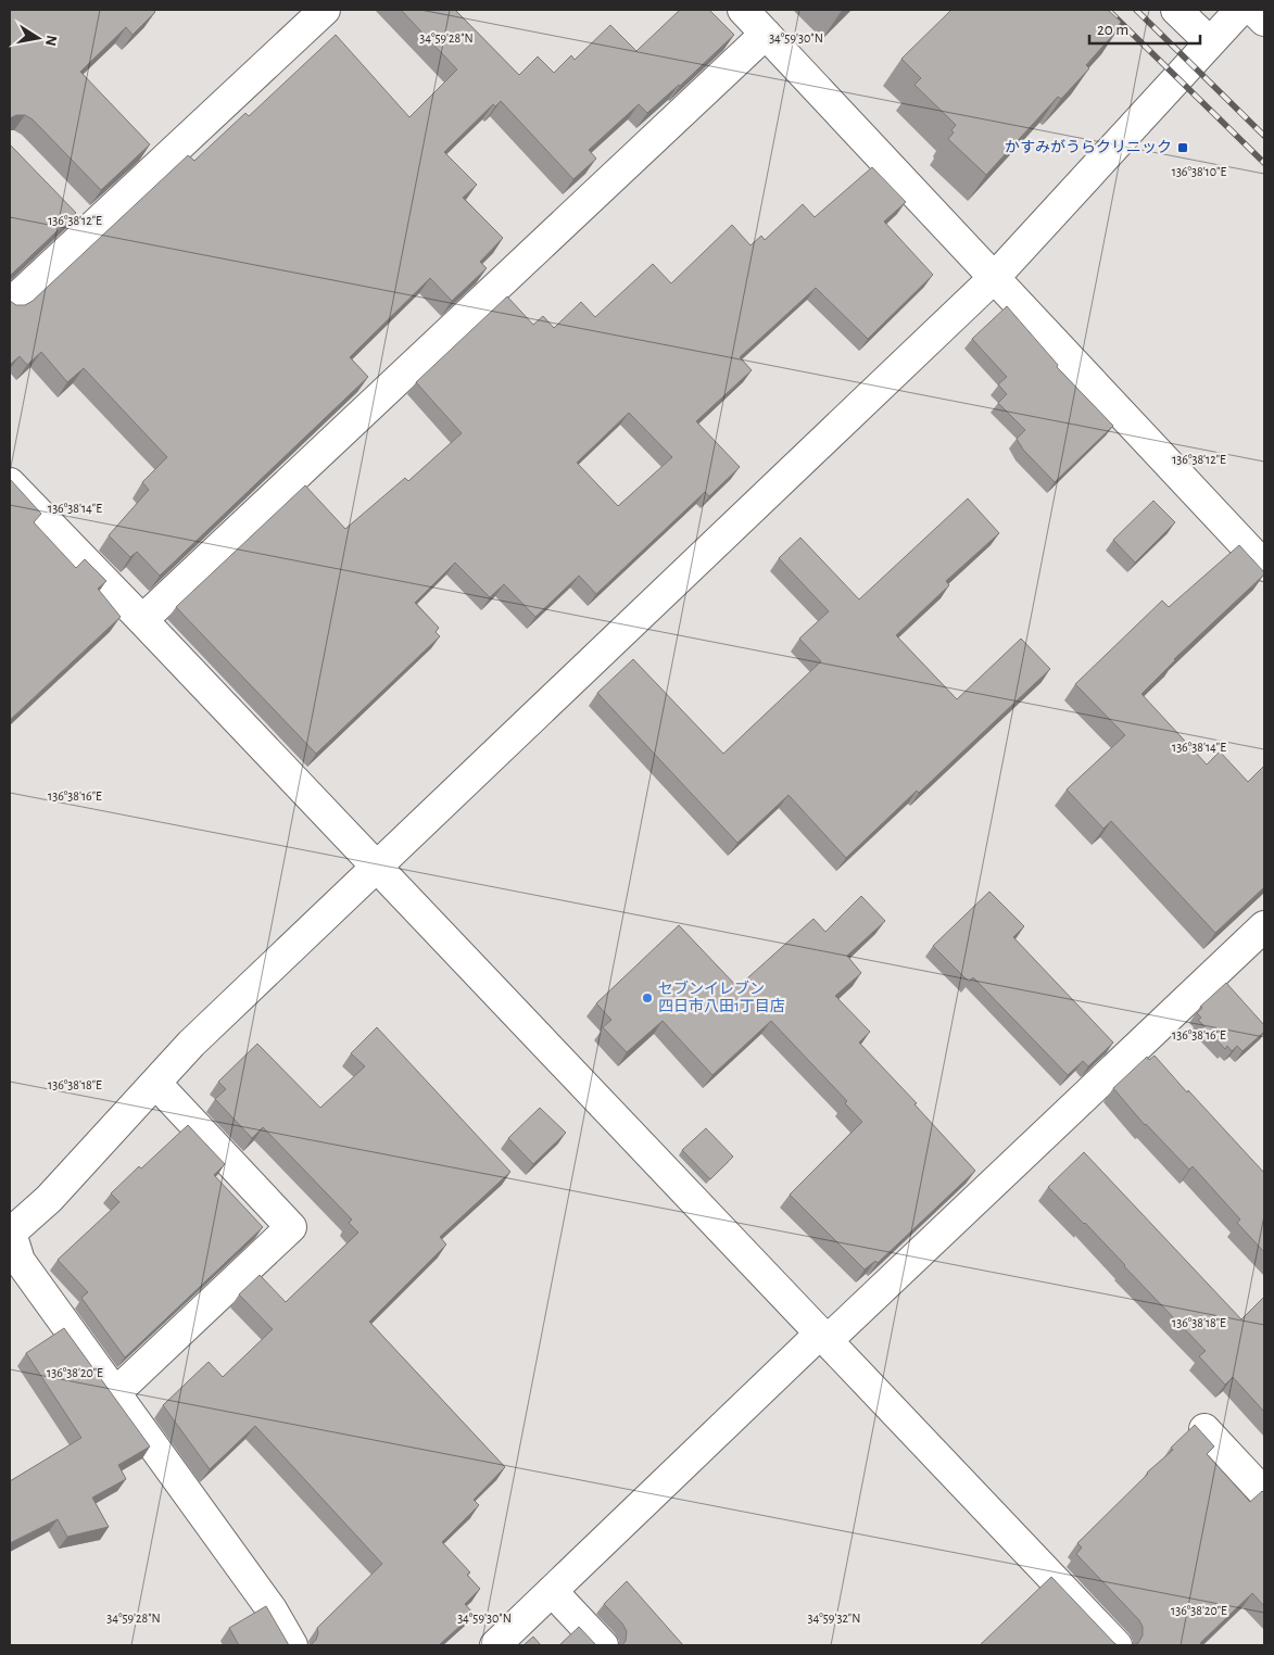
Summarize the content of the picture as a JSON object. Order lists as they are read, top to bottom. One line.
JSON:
{"places":{"transit":["かすみがうらクリニック"],"other":["セブンイレブン 四日市八田1丁目店"]},"scale_bar":"20 m","north":"right","coordinates":["34°59'28\"N","34°59'30\"N","136°38'10\"E","136°38'12\"E","136°38'14\"E","136°38'16\"E","136°38'18\"E","136°38'20\"E","34°59'32\"N"]}
